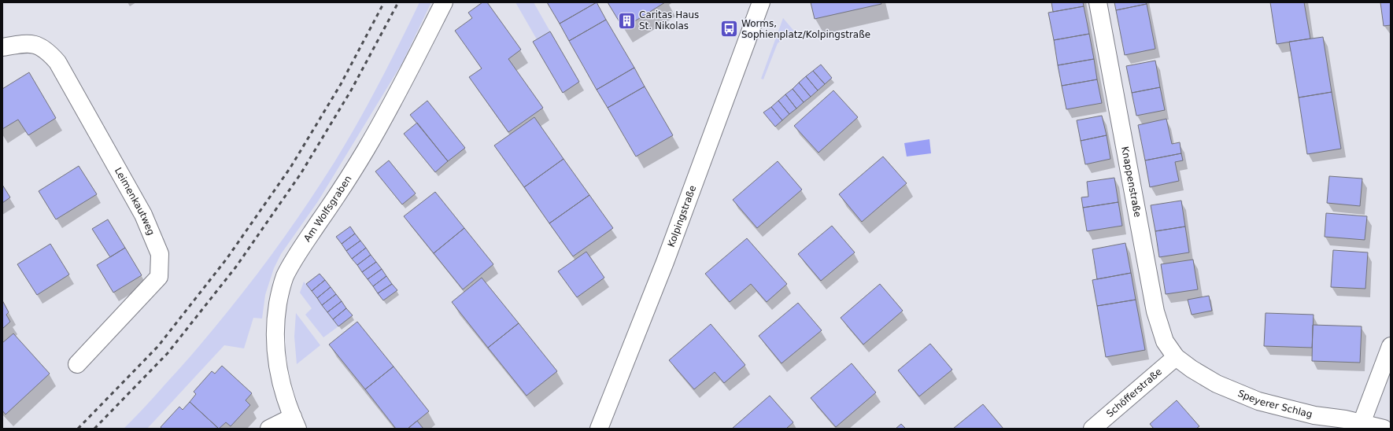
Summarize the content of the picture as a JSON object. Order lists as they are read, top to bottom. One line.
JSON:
{"streets":{"street":["Knappenstraße","Leimenkautweg","Am Wolfsgraben","Kolpingstraße","Schöfferstraße","Speyerer Schlag"]},"crossings":[["Knappenstraße","Schöfferstraße"],["Knappenstraße","Speyerer Schlag"],["Schöfferstraße","Speyerer Schlag"]],"places":{"building":["Caritas Haus St. Nikolas"],"bus stop":["Worms, Sophienplatz/Kolpingstraße"]}}
